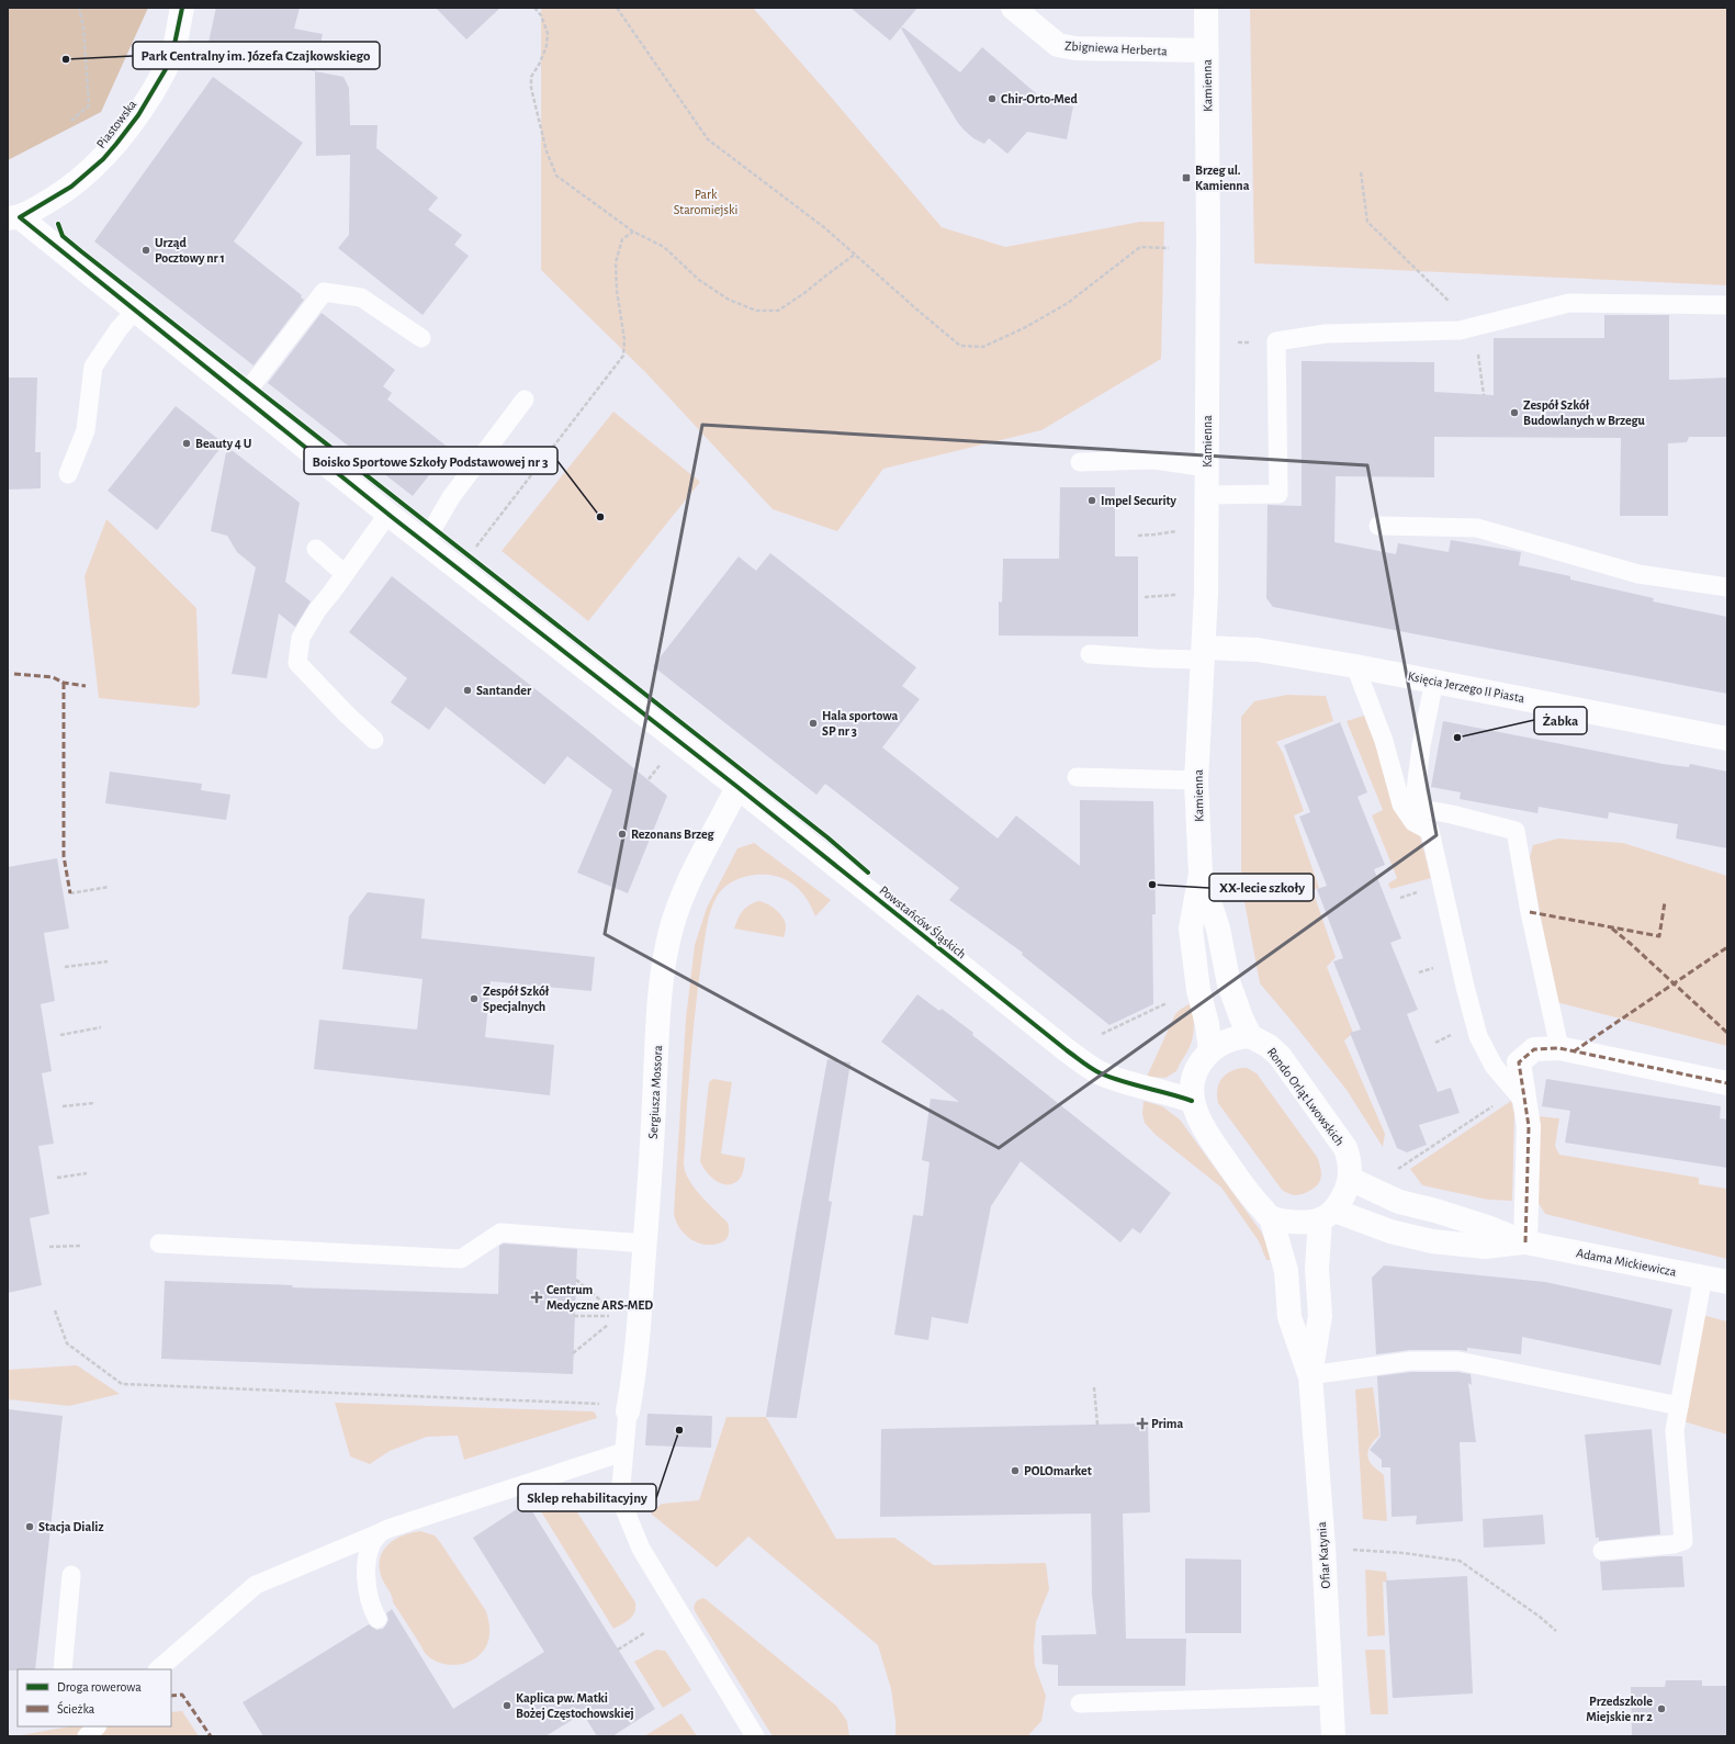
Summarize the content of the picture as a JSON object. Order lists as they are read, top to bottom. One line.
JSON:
{"streets":{"street":["Zbigniewa Herberta","Kamienna","Piastowska","Księcia Jerzego II Piasta","Powstańców Śląskich","Sergiusza Mossora","Rondo Orląt Lwowskich","Adama Mickiewicza","Ofiar Katynia"]},"crossings":[["Zbigniewa Herberta","Kamienna"],["Kamienna","Księcia Jerzego II Piasta"],["Kamienna","Rondo Orląt Lwowskich"],["Piastowska","Powstańców Śląskich"],["Powstańców Śląskich","Sergiusza Mossora"],["Rondo Orląt Lwowskich","Adama Mickiewicza"],["Rondo Orląt Lwowskich","Ofiar Katynia"],["Adama Mickiewicza","Ofiar Katynia"]],"parks":["Park Staromiejski"],"places":{"other":["Park Centralny im. Józefa Czajkowskiego","Chir-Orto-Med","Urząd Pocztowy nr 1","Zespół Szkół Budowlanych w Brzegu","Beauty 4 U","Impel Security","Boisko Sportowe Szkoły Podstawowej nr 3","Santander","Hala sportowa SP nr 3","Żabka","Rezonans Brzeg","XX-lecie szkoły","Zespół Szkół Specjalnych","Sklep rehabilitacyjny","POLOmarket","Stacja Dializ","Kaplica pw. Matki Bożej Częstochowskiej","Przedszkole Miejskie nr 2"],"transit":["Brzeg ul. Kamienna"],"health":["Centrum Medyczne ARS-MED","Prima"]},"legend":["Droga rowerowa","Ścieżka"]}
